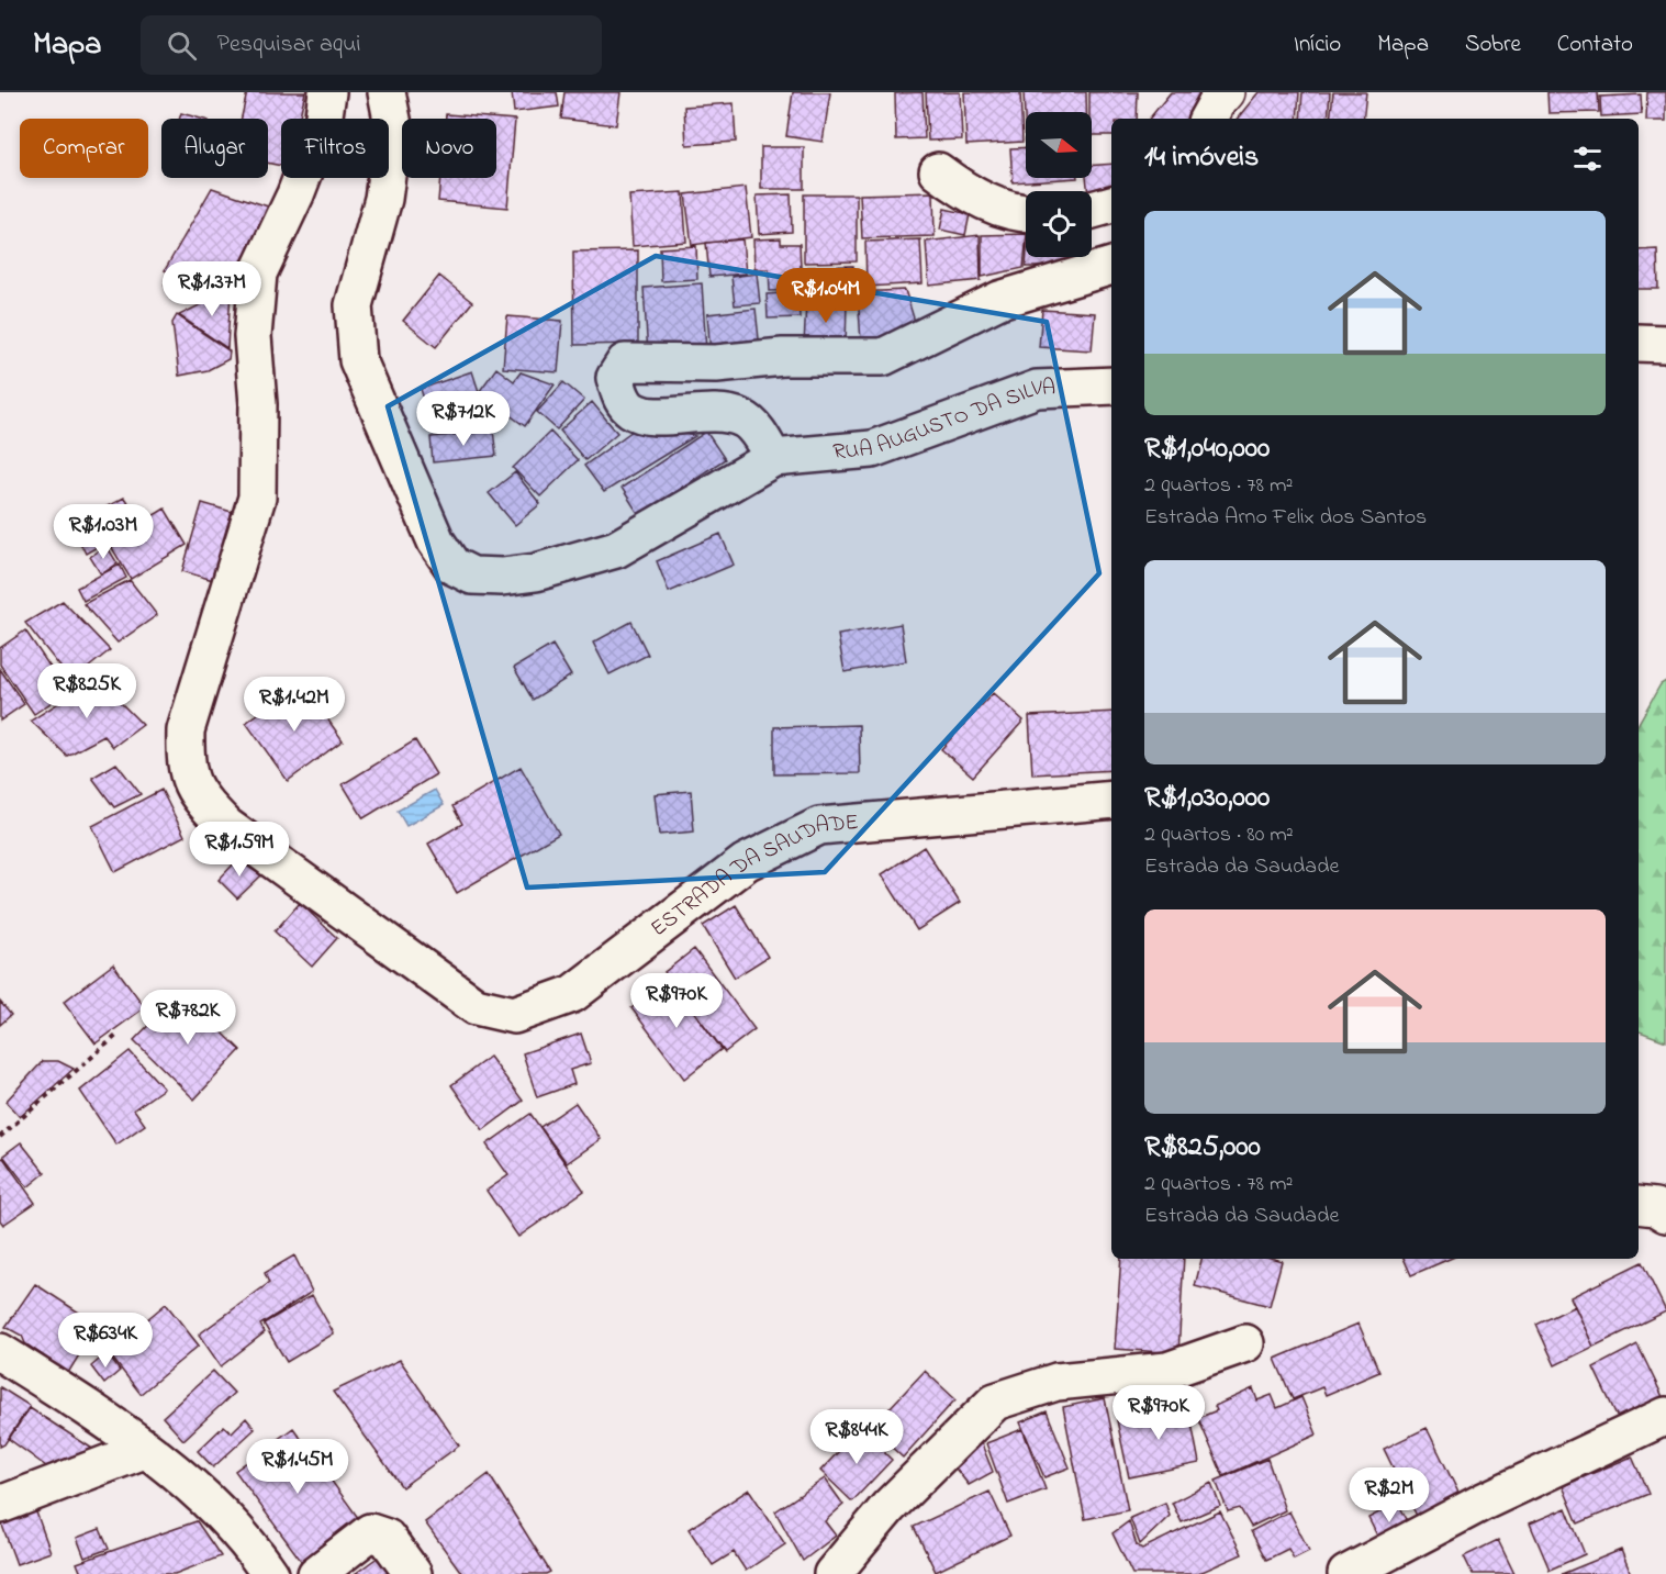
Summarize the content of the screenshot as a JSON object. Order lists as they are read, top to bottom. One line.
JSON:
{"streets":{"street":["RUA AUGUSTO DA SILVA","ESTRADA DA SAUDADE"]},"north":"right","page":{"header":"Mapa","search":"Pesquisar aqui","nav":["Início","Mapa","Sobre","Contato"],"chip":["Comprar","Alugar","Filtros","Novo"],"heading":"14 imóveis","list":[{"name":"R$1,040,000","note":"2 quartos · 78 m² · Estrada Arno Felix dos Santos"},{"name":"R$1,030,000","note":"2 quartos · 80 m² · Estrada da Saudade"},{"name":"R$825,000","note":"2 quartos · 78 m² · Estrada da Saudade"}],"price":["R$1.37M","R$1.04M","R$712K","R$1.03M","R$825K","R$1.42M","R$1.59M","R$970K","R$782K","R$634K","R$970K","R$844K","R$1.45M","R$2M"]}}
